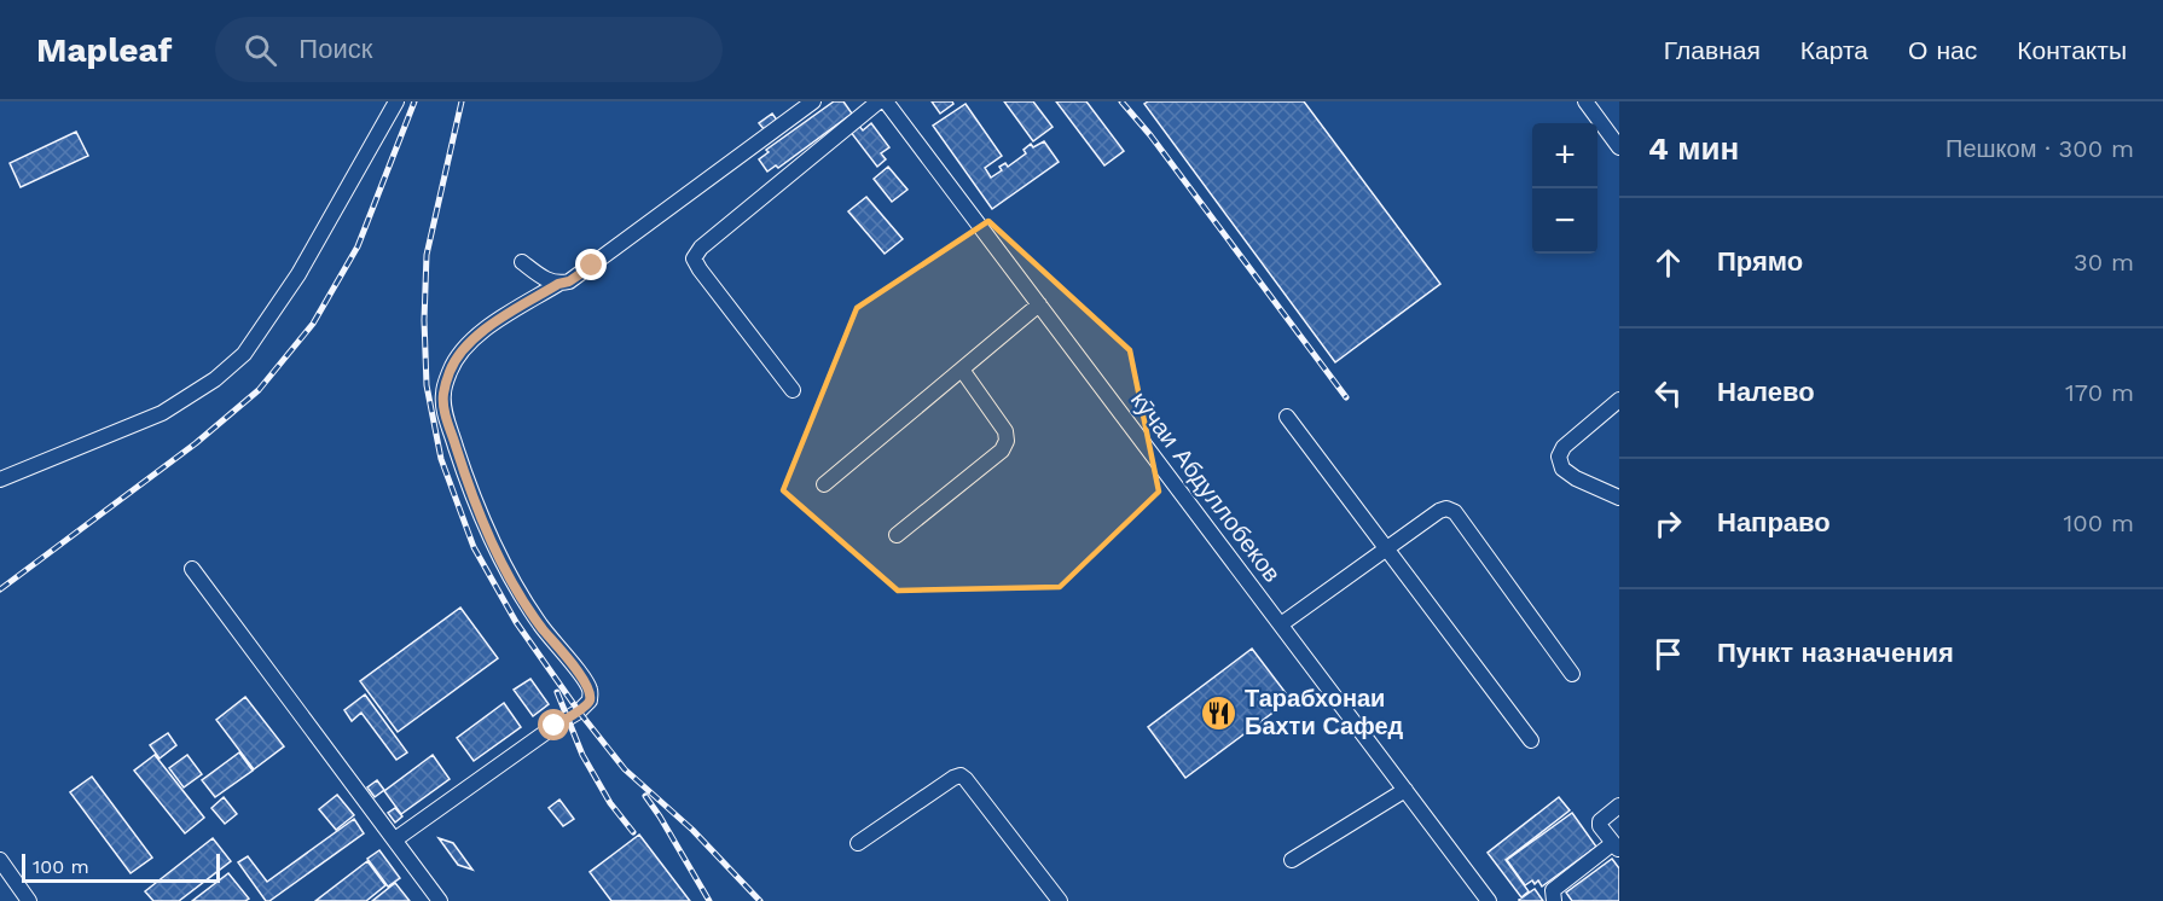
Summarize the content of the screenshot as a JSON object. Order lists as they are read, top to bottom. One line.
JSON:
{"streets":{"street":["кӯчаи Абдуллобеков"]},"places":{"restaurant":["Тарабхонаи Бахти Сафед"]},"scale_bar":"100 m","page":{"header":"Mapleaf","search":"Поиск","nav":["Главная","Карта","О нас","Контакты"],"heading":["4 мин","Пешком · 300 m"],"map_buttons":["+","−"],"list":[["Прямо","30 m"],["Налево","170 m"],["Направо","100 m"],"Пункт назначения"],"scale":"100 m"}}
